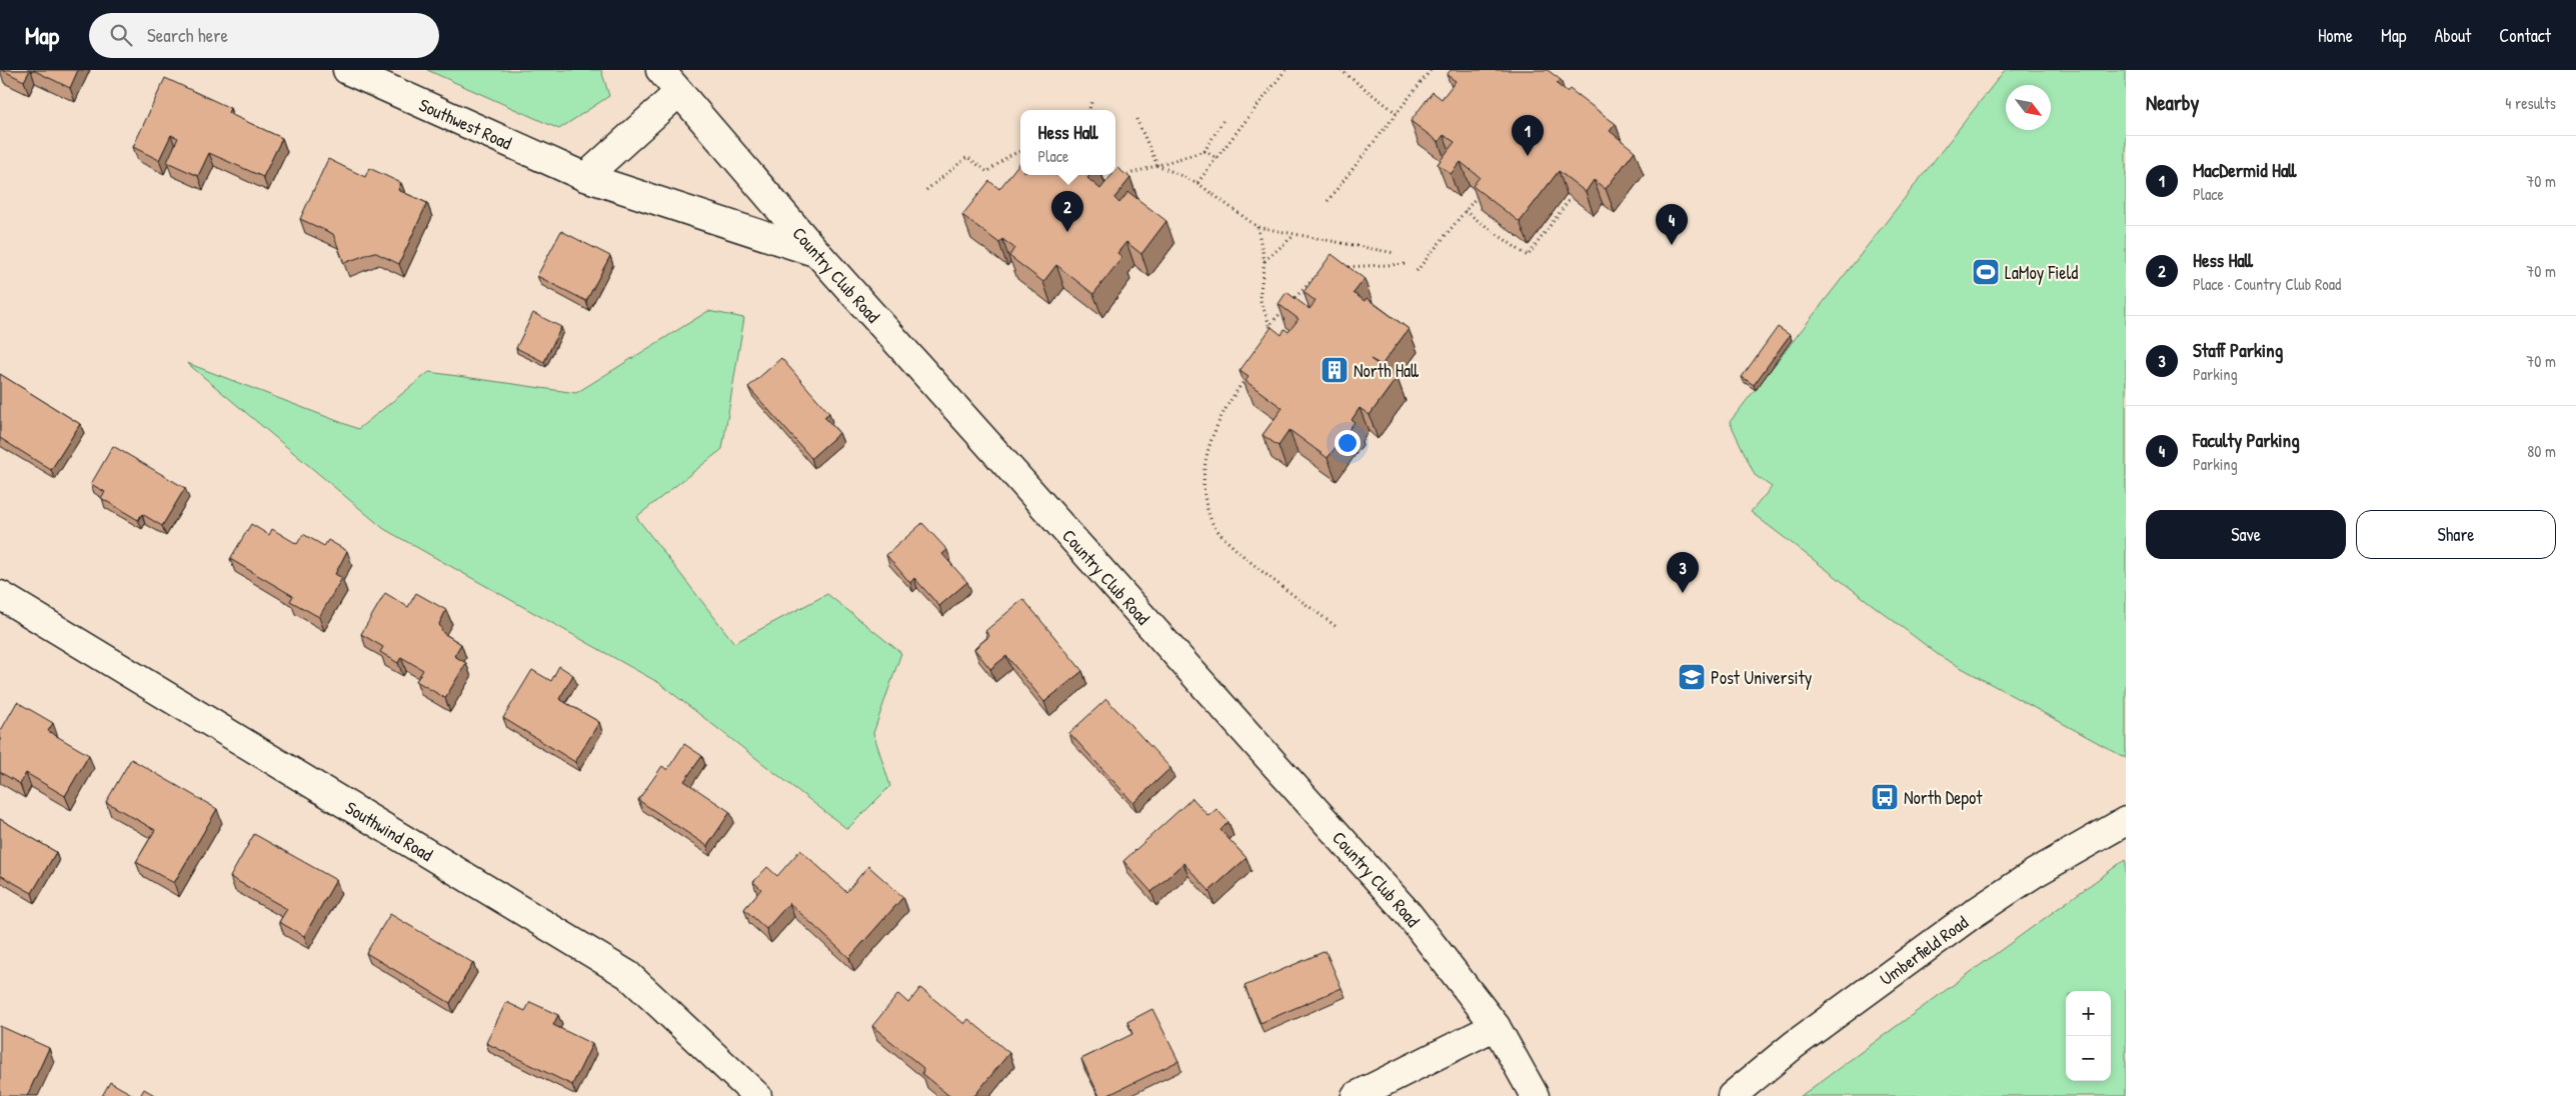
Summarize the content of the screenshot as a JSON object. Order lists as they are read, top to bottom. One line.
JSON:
{"streets":{"street":["Southwest Road","Country Club Road","Southwind Road","Umberfield Road"]},"crossings":[["Southwest Road","Country Club Road"]],"places":{"sports":["LaMoy Field"],"building":["North Hall"],"school or university":["Post University"],"bus stop":["North Depot"]},"north":"bottom right","page":{"header":"Map","search":"Search here","nav":["Home","Map","About","Contact"],"heading":["Nearby","4 results"],"popup":["Hess Hall","Place"],"pins":["1","2","4","3"],"list":[{"mark":"1","name":"MacDermid Hall","note":"Place","value":"70 m"},{"mark":"2","name":"Hess Hall","note":"Place · Country Club Road","value":"70 m"},{"mark":"3","name":"Staff Parking","note":"Parking","value":"70 m"},{"mark":"4","name":"Faculty Parking","note":"Parking","value":"80 m"}],"buttons":["Save","Share"],"map_buttons":["+","−"]}}
